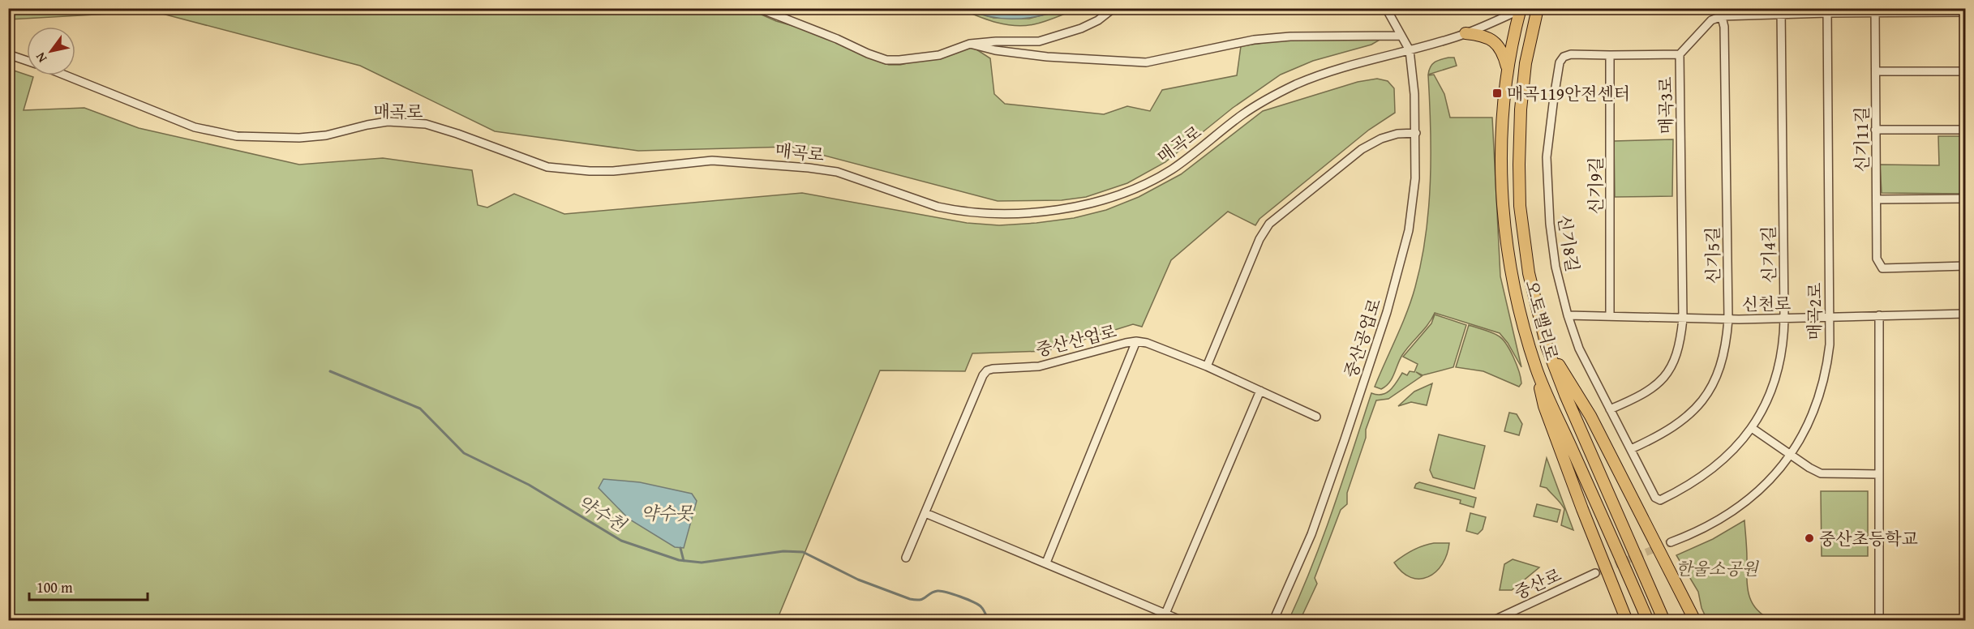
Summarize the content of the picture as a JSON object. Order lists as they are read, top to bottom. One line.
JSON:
{"streets":{"highway":["오토밸리로"],"street":["매곡3로","매곡로","신기11길","신기9길","신기8길","신기4길","신기5길","신천로","매곡2로","중산공업로","중산산업로","중산로"]},"crossings":[["매곡3로","신기8길"],["매곡3로","신기5길"],["매곡3로","신천로"],["매곡로","오토밸리로"],["매곡로","중산공업로"],["신기9길","신기8길"],["신기9길","신천로"],["신기8길","신기4길"],["신기8길","신기5길"],["신기8길","신천로"],["신기4길","신천로"],["신기5길","신천로"],["신천로","매곡2로"]],"water":["약수천","약수못"],"parks":["한울소공원"],"places":{"transit":["매곡119안전센터"],"other":["중산초등학교"]},"scale_bar":"100 m","north":"bottom left"}
